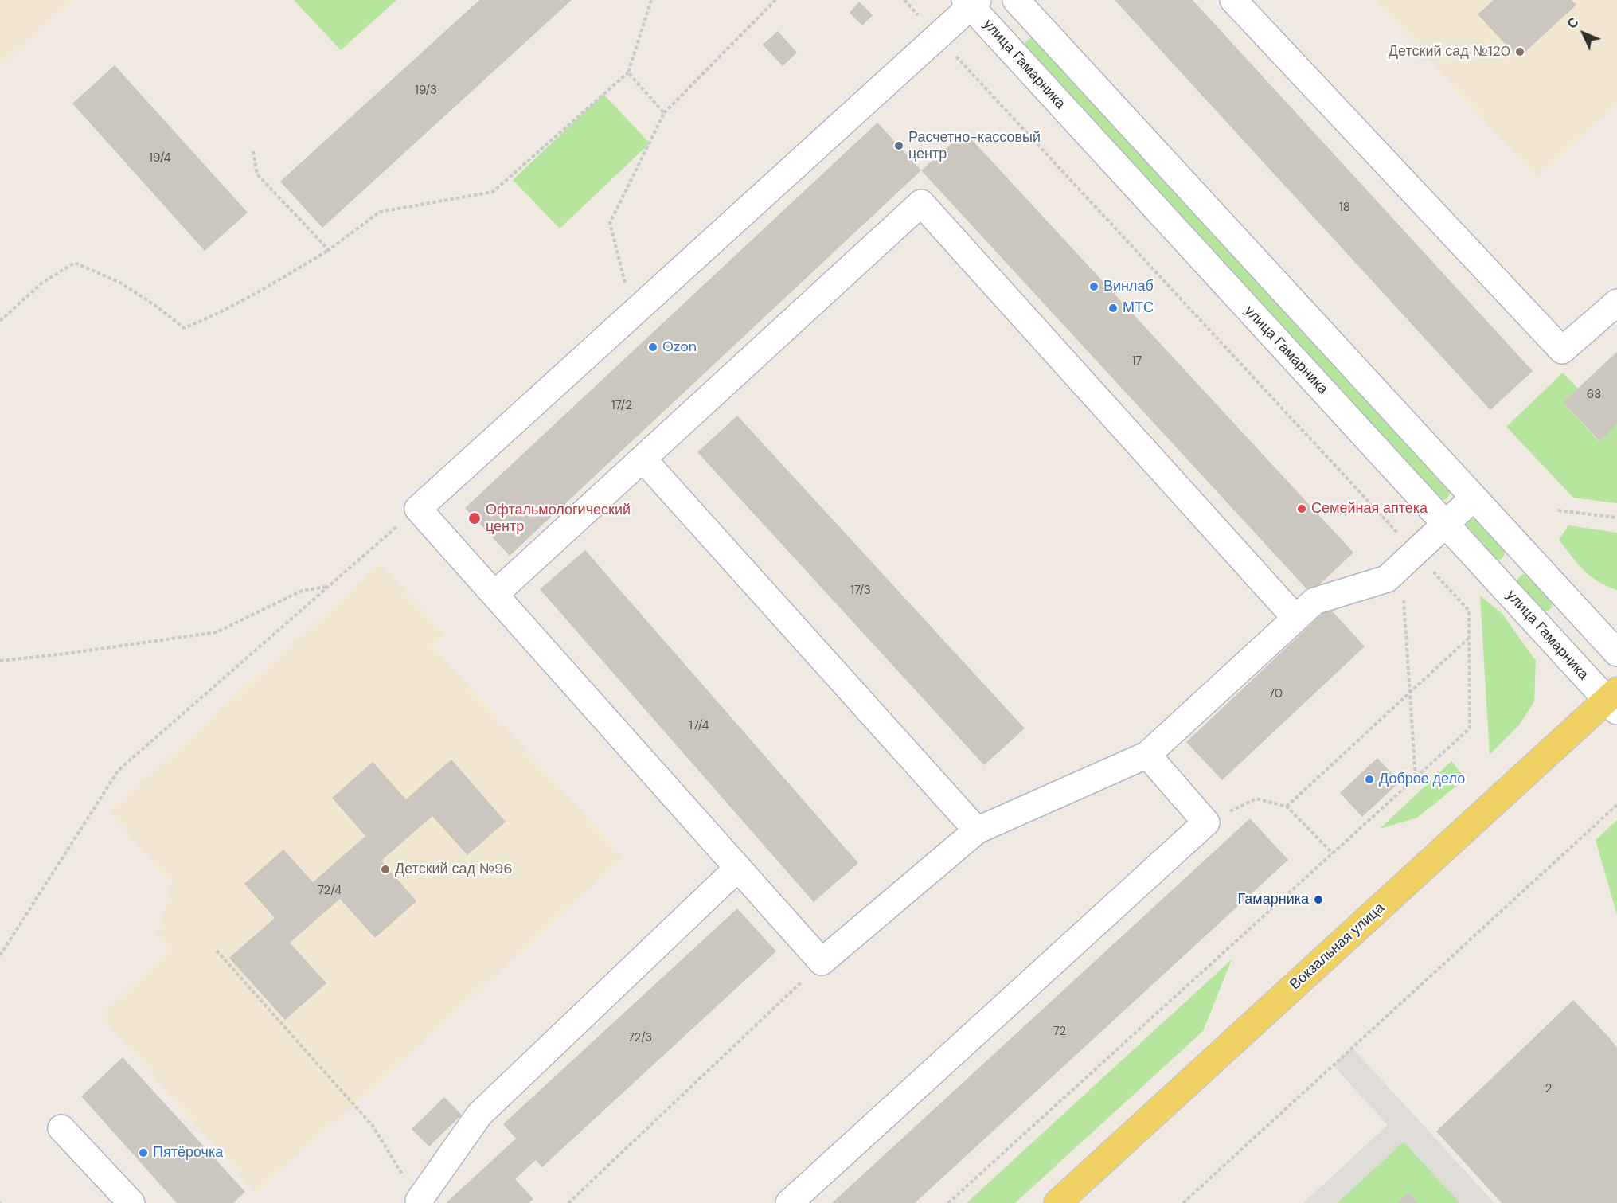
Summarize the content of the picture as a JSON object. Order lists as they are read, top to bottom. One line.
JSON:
{"streets":{"main road":["Вокзальная улица"],"street":["улица Гамарника"]},"crossings":[["улица Гамарника","Вокзальная улица"]],"places":["Детский сад №120","Расчетно-кассовый центр","Винлаб","МТС","Ozon","Семейная аптека","Офтальмологический центр","Доброе дело","Детский сад №96","Гамарника","Пятёрочка"],"house_numbers":["19/3","19/4","18","17","68","17/2","17/3","70","17/4","72/4","72","72/3","2"],"north":"top left"}
